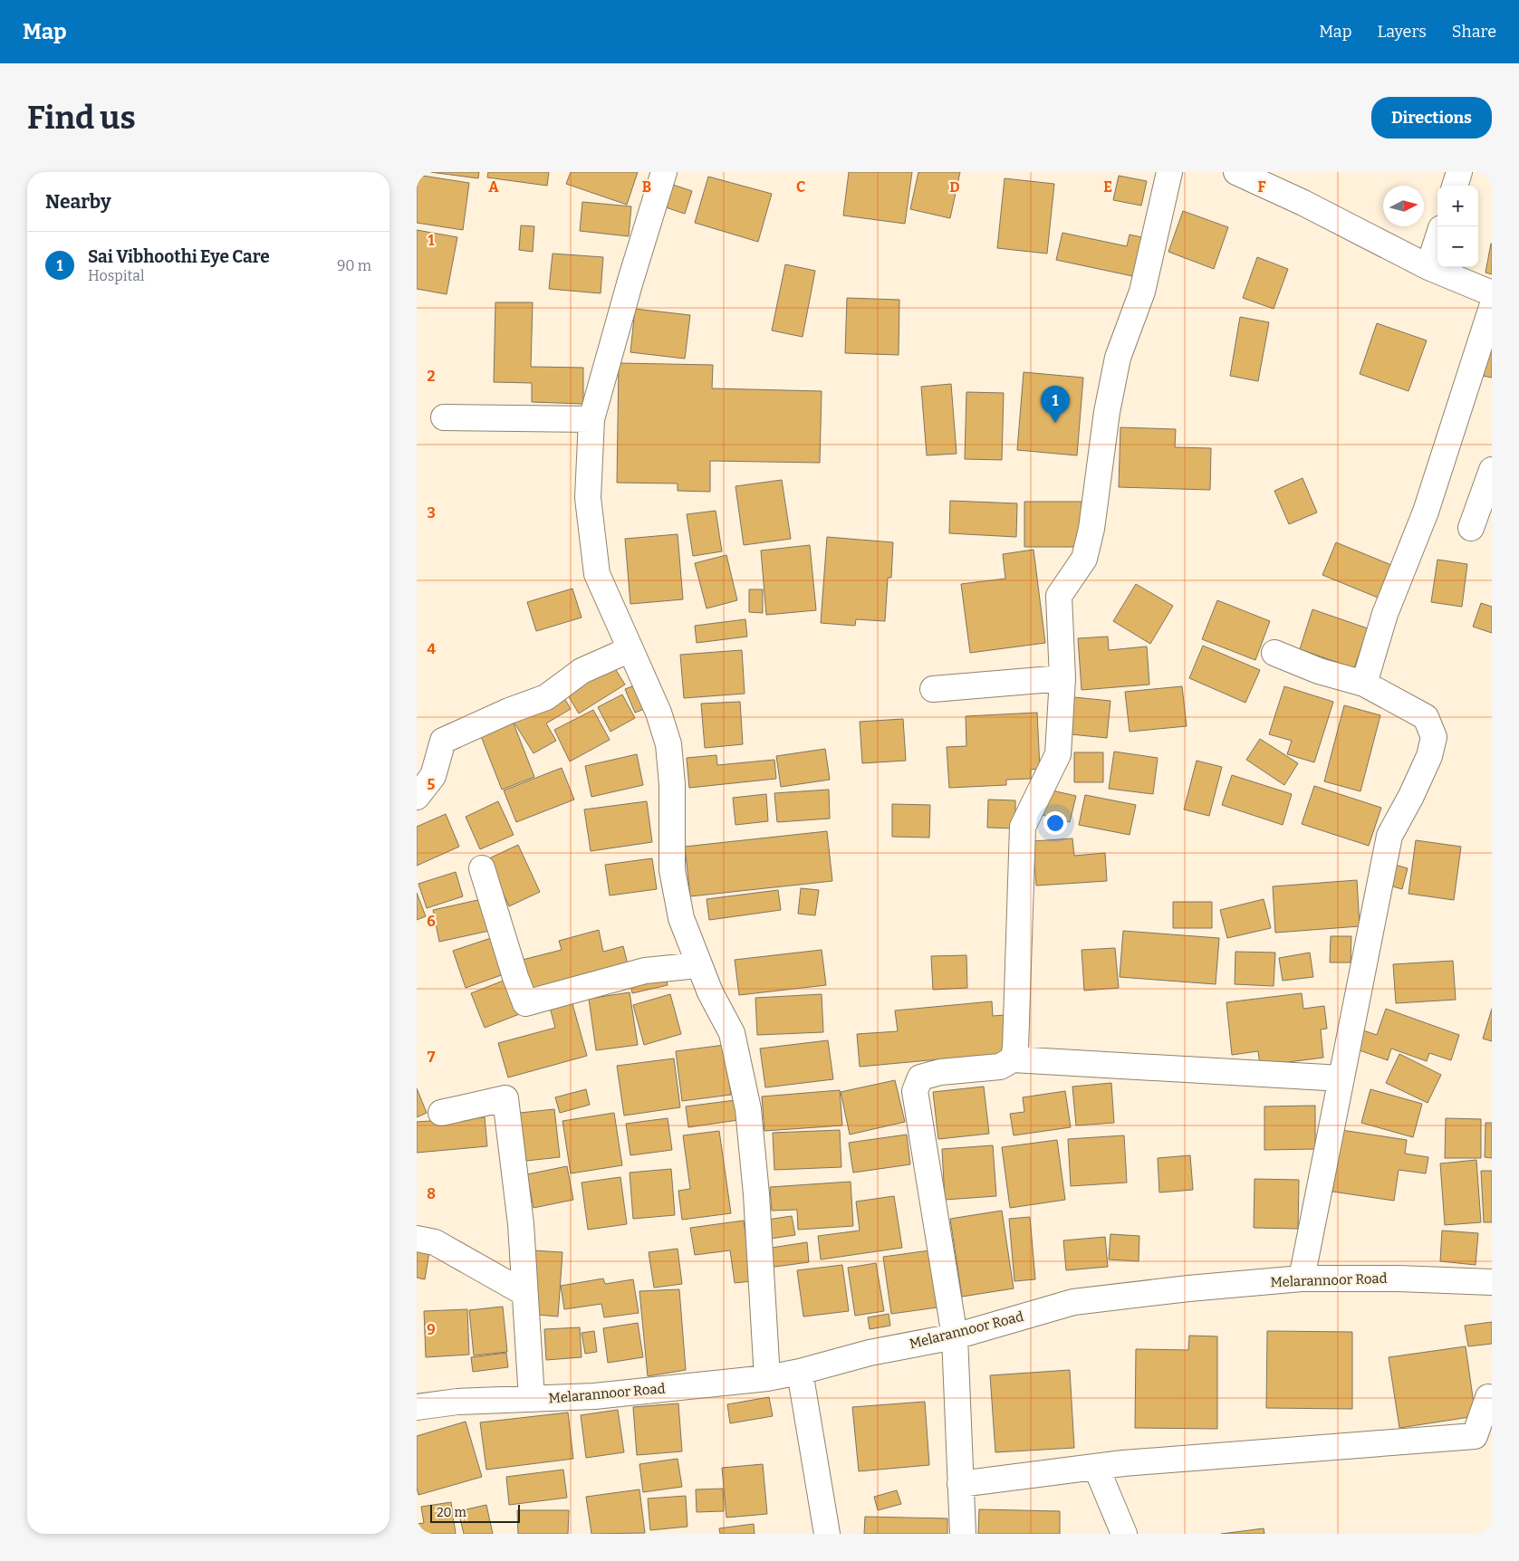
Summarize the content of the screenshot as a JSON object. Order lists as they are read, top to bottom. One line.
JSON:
{"streets":{"street":["Melarannoor Road"]},"scale_bar":"20 m","north":"right","page":{"header":"Map","nav":["Map","Layers","Share"],"buttons":"Directions","title":"Find us","heading":"Nearby","map_buttons":["+","−"],"list":[{"mark":"1","name":"Sai Vibhoothi Eye Care","note":"Hospital","value":"90 m"}],"pins":"1","scale":"20 m"},"grid":{"columns":["A","B","C","D","E","F"],"rows":["1","2","3","4","5","6","7","8","9"]}}
